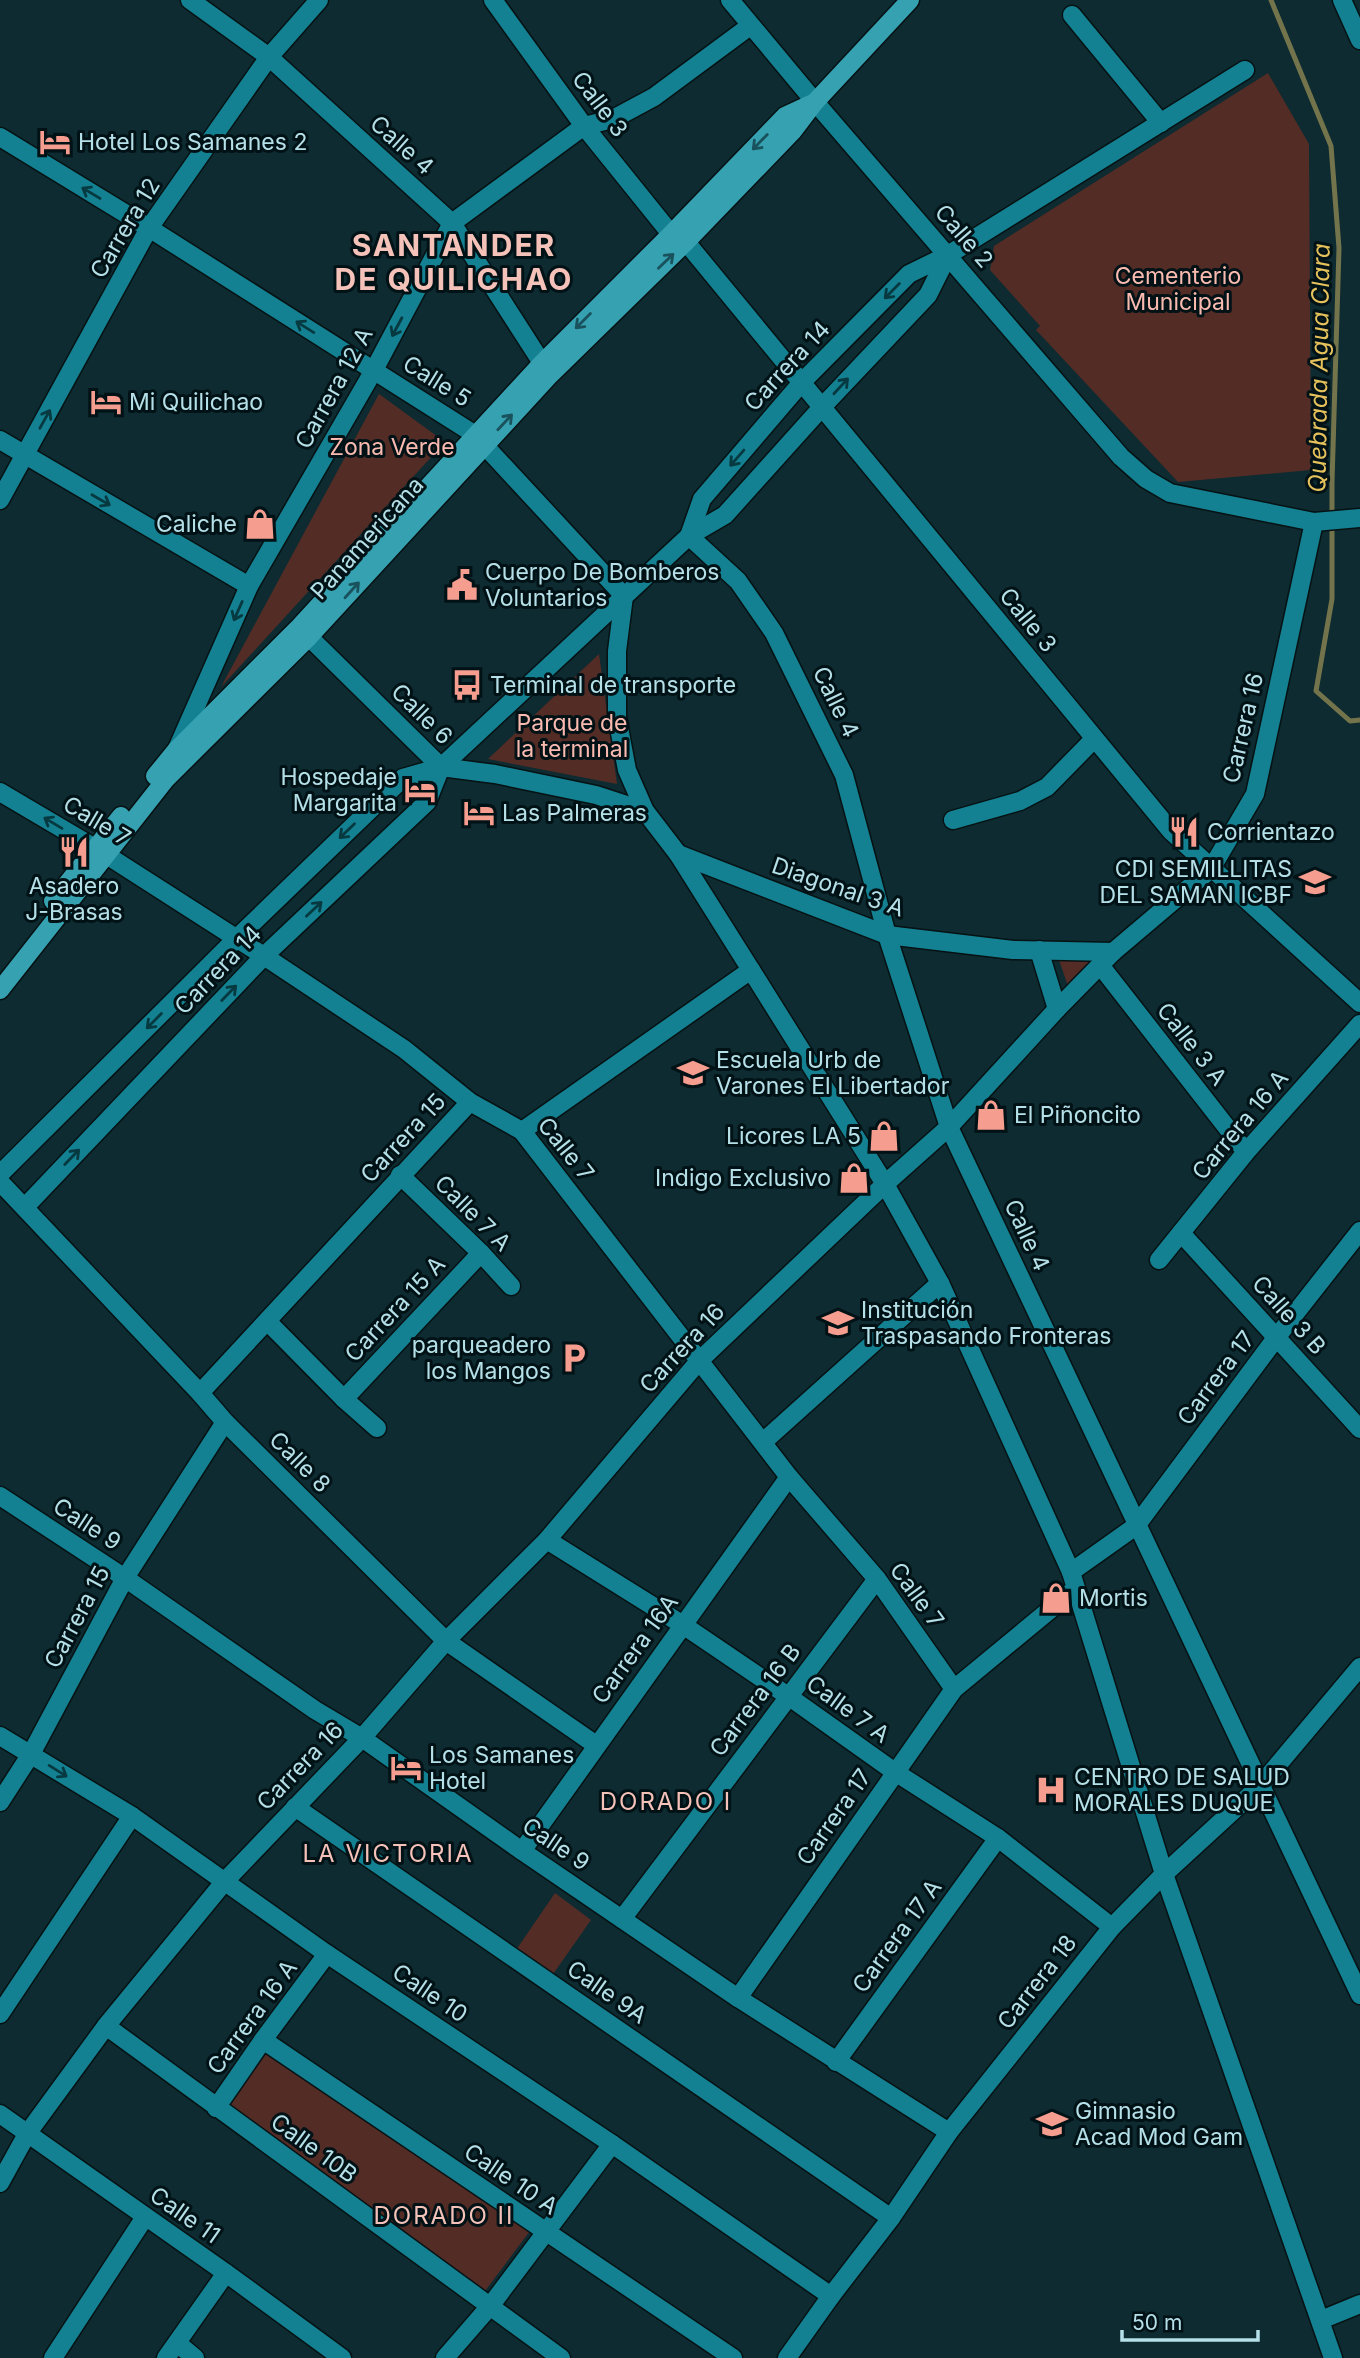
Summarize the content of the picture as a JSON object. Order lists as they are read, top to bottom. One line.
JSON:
{"streets":{"main road":["Panamericana"],"street":["Calle 3","Calle 4","Carrera 12","Calle 2","Carrera 14","Calle 5","Carrera 12 A","Calle 6","Carrera 16","Calle 7","Diagonal 3 A","Calle 3 A","Carrera 16 A","Carrera 15","Calle 7 A","Carrera 15 A","Calle 3 B","Carrera 17","Calle 8","Calle 9","Carrera 16A","Carrera 16 B","Carrera 17 A","Carrera 18","Calle 9A","Calle 10","Calle 10B","Calle 10 A","Calle 11"]},"crossings":[["Calle 3","Carrera 14"],["Calle 3","Carrera 12 A"],["Calle 3","Panamericana"],["Calle 3","Carrera 16"],["Calle 4","Carrera 12"],["Calle 4","Carrera 14"],["Calle 4","Carrera 12 A"],["Calle 4","Panamericana"],["Calle 4","Carrera 16"],["Calle 4","Diagonal 3 A"],["Calle 4","Carrera 17"],["Calle 4","Carrera 18"],["Carrera 12","Calle 5"],["Calle 2","Carrera 14"],["Calle 2","Carrera 12 A"],["Calle 2","Panamericana"],["Calle 2","Carrera 16"],["Carrera 14","Calle 5"],["Carrera 14","Calle 6"],["Carrera 14","Calle 7"],["Carrera 14","Calle 8"],["Calle 5","Carrera 12 A"],["Calle 5","Panamericana"],["Carrera 12 A","Panamericana"],["Panamericana","Calle 6"],["Panamericana","Calle 7"],["Carrera 16","Calle 7"],["Carrera 16","Diagonal 3 A"],["Carrera 16","Calle 3 A"],["Carrera 16","Calle 7 A"],["Carrera 16","Calle 8"],["Carrera 16","Calle 9"],["Carrera 16","Calle 9A"],["Carrera 16","Calle 10"],["Carrera 16","Calle 10B"],["Carrera 16","Calle 11"],["Calle 7","Carrera 15"],["Calle 7","Carrera 17"],["Calle 7","Carrera 16A"],["Calle 7","Carrera 16 B"],["Diagonal 3 A","Calle 3 A"],["Calle 3 A","Carrera 16 A"],["Carrera 16 A","Calle 3 B"],["Carrera 16 A","Calle 10"],["Carrera 16 A","Calle 10B"],["Carrera 16 A","Calle 10 A"],["Carrera 15","Calle 7 A"],["Carrera 15","Calle 8"],["Carrera 15","Calle 9"],["Carrera 15","Calle 10"],["Calle 7 A","Carrera 15 A"],["Calle 7 A","Carrera 17"],["Calle 7 A","Carrera 16A"],["Calle 7 A","Carrera 16 B"],["Calle 7 A","Carrera 17 A"],["Calle 7 A","Carrera 18"],["Calle 3 B","Carrera 17"],["Carrera 17","Calle 9"],["Calle 8","Carrera 16A"],["Calle 9","Carrera 16A"],["Calle 9","Carrera 16 B"],["Calle 9","Carrera 17 A"],["Calle 9","Carrera 18"],["Carrera 18","Calle 9A"],["Carrera 18","Calle 10"]],"one_way":["Carrera 12","Calle 5","Carrera 12 A"],"districts":["SANTANDER DE QUILICHAO","DORADO I","LA VICTORIA","DORADO II"],"water":["Quebrada Agua Clara"],"parks":["Cementerio Municipal","Zona Verde","Parque de la terminal"],"places":{"hotel":["Hotel Los Samanes 2","Mi Quilichao","Hospedaje Margarita","Las Palmeras","Los Samanes Hotel"],"shop":["Caliche","El Piñoncito","Licores LA 5","Indigo Exclusivo","Mortis"],"public building":["Cuerpo De Bomberos Voluntarios"],"bus stop":["Terminal de transporte"],"restaurant":["Corrientazo","Asadero J-Brasas"],"school or university":["CDI SEMILLITAS DEL SAMAN ICBF","Escuela Urb de Varones El Libertador","Institución Traspasando Fronteras","Gimnasio Acad Mod Gam"],"parking":["parqueadero los Mangos"],"hospital":["CENTRO DE SALUD MORALES DUQUE"]},"scale_bar":"50 m"}
